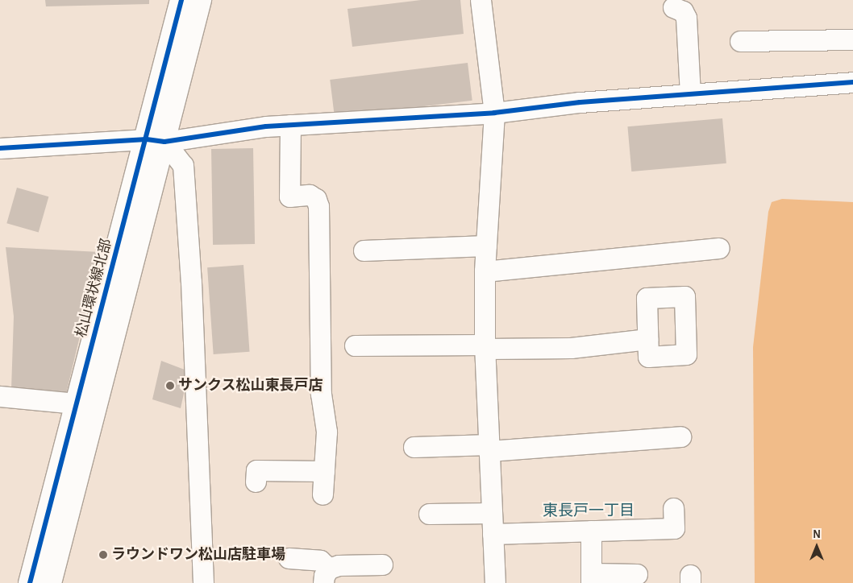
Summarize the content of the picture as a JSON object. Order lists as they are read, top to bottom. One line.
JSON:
{"streets":{"street":["松山環状線北部"]},"districts":["東長戸一丁目"],"places":["サンクス松山東長戸店","ラウンドワン松山店駐車場"],"north":"top"}
